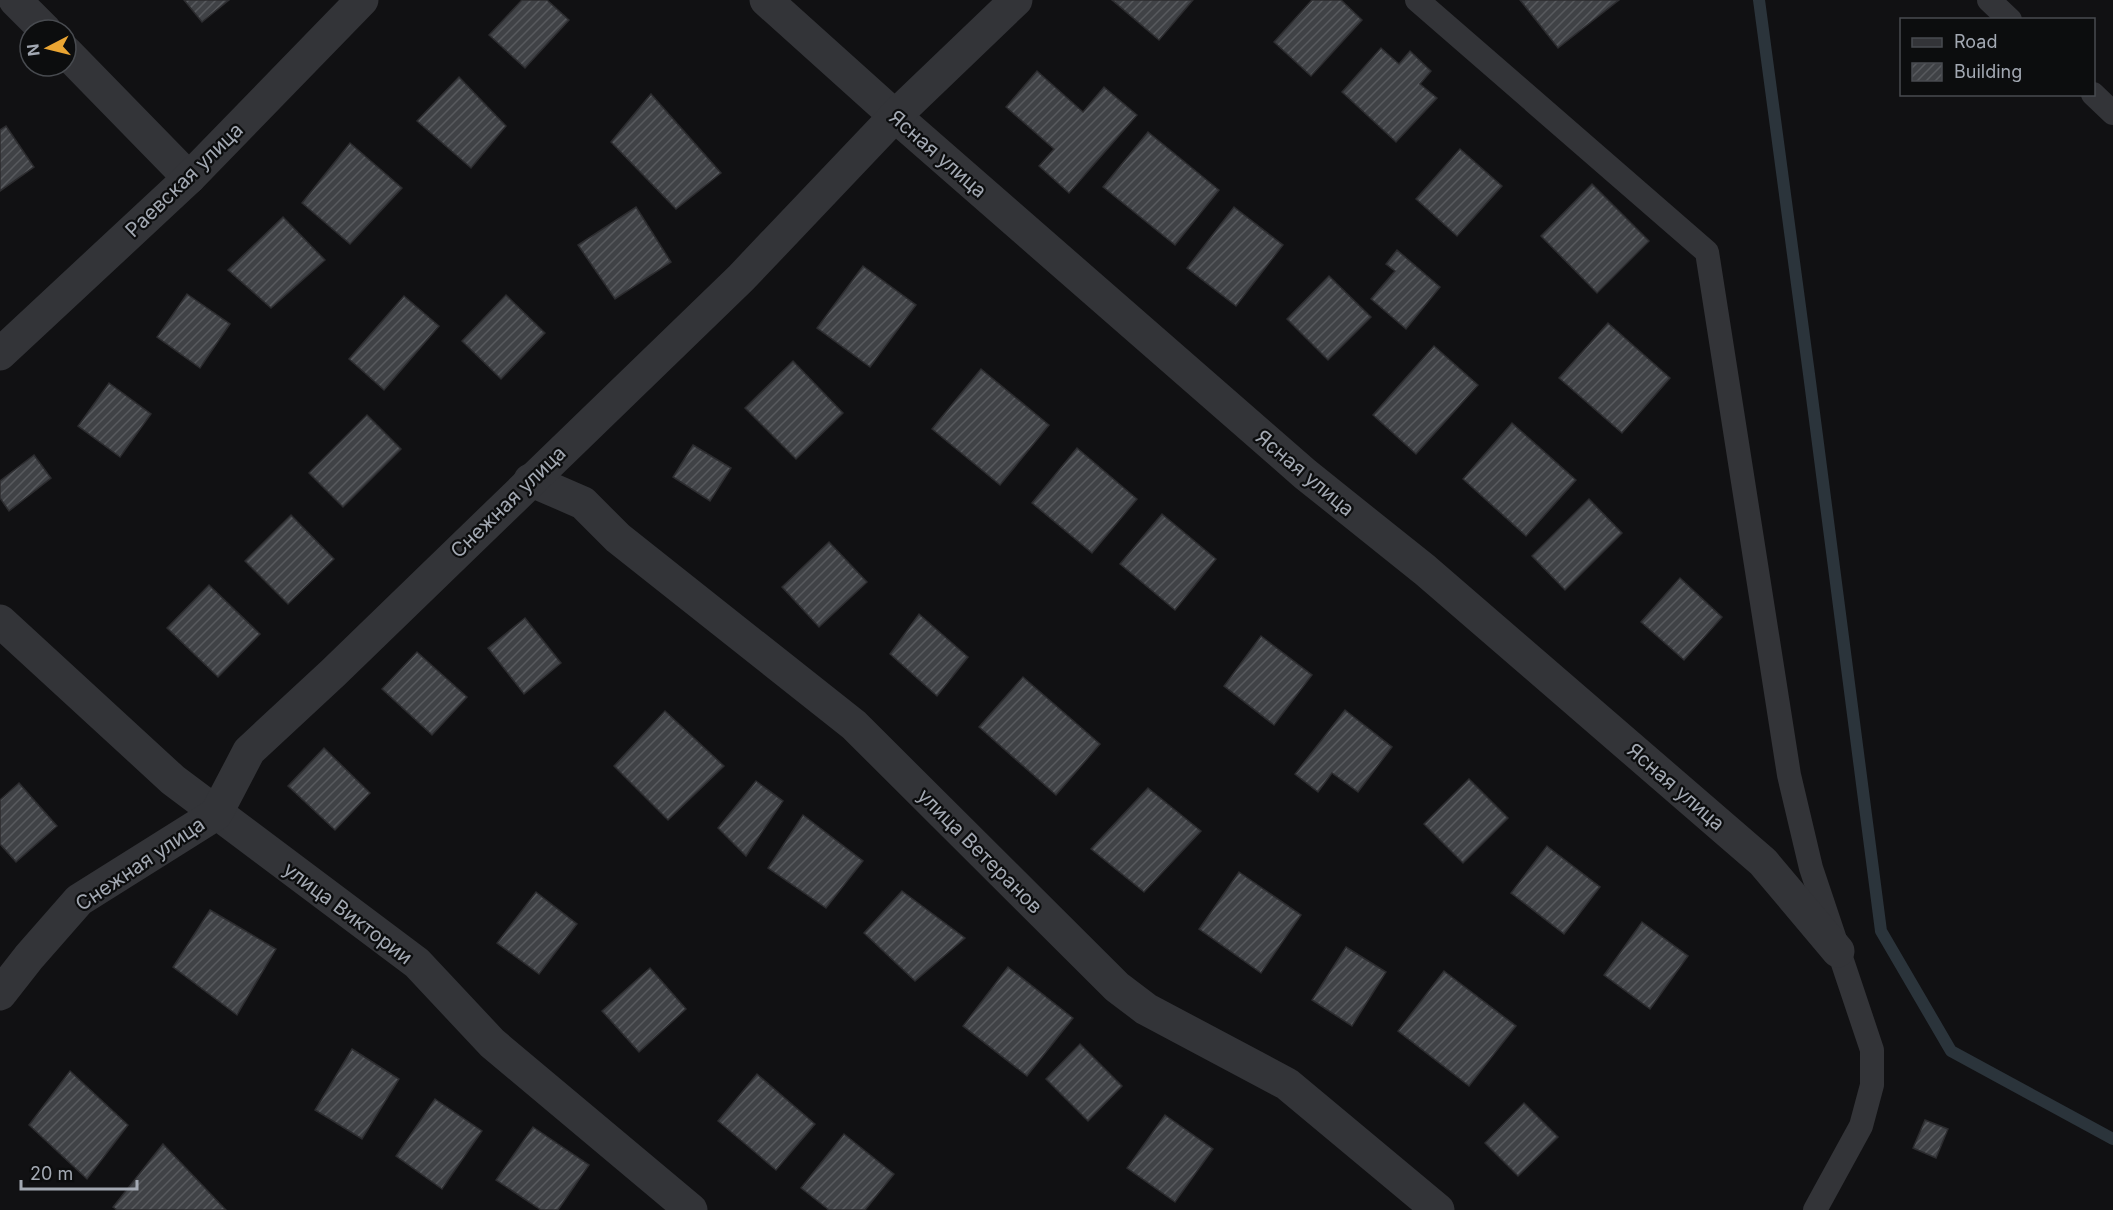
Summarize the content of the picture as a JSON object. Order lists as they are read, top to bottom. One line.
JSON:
{"streets":{"street":["Ясная улица","Раевская улица","Снежная улица","улица Ветеранов","улица Виктории"]},"crossings":[["Ясная улица","Снежная улица"],["Снежная улица","улица Ветеранов"],["Снежная улица","улица Виктории"]],"legend":["Road","Building"],"scale_bar":"20 m","north":"left"}
